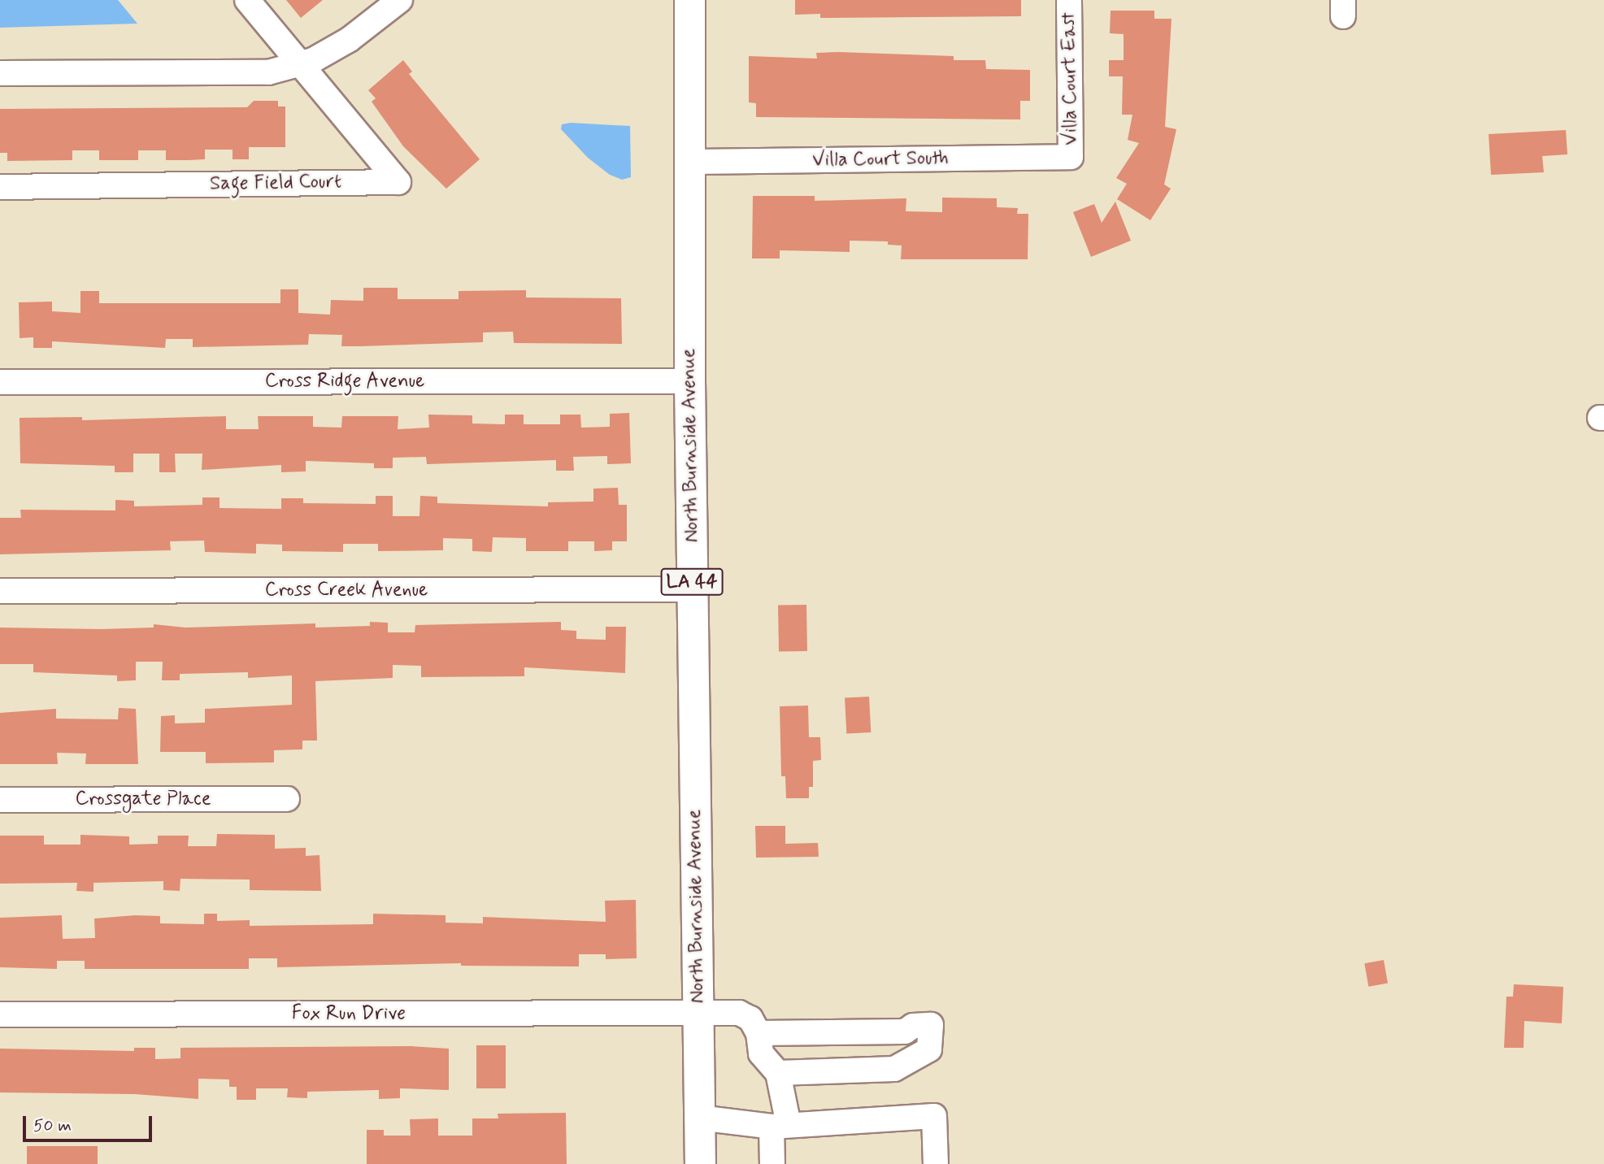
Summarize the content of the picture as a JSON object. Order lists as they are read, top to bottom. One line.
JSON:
{"streets":{"main road":["North Burnside Avenue","LA 44"],"street":["Villa Court East","Villa Court South","Sage Field Court","Cross Ridge Avenue","Cross Creek Avenue","Crossgate Place","Fox Run Drive"]},"crossings":[["Villa Court East","Villa Court South"],["Villa Court South","North Burnside Avenue"],["Cross Ridge Avenue","North Burnside Avenue"],["North Burnside Avenue","Cross Creek Avenue"],["North Burnside Avenue","Fox Run Drive"]],"scale_bar":"50 m"}
